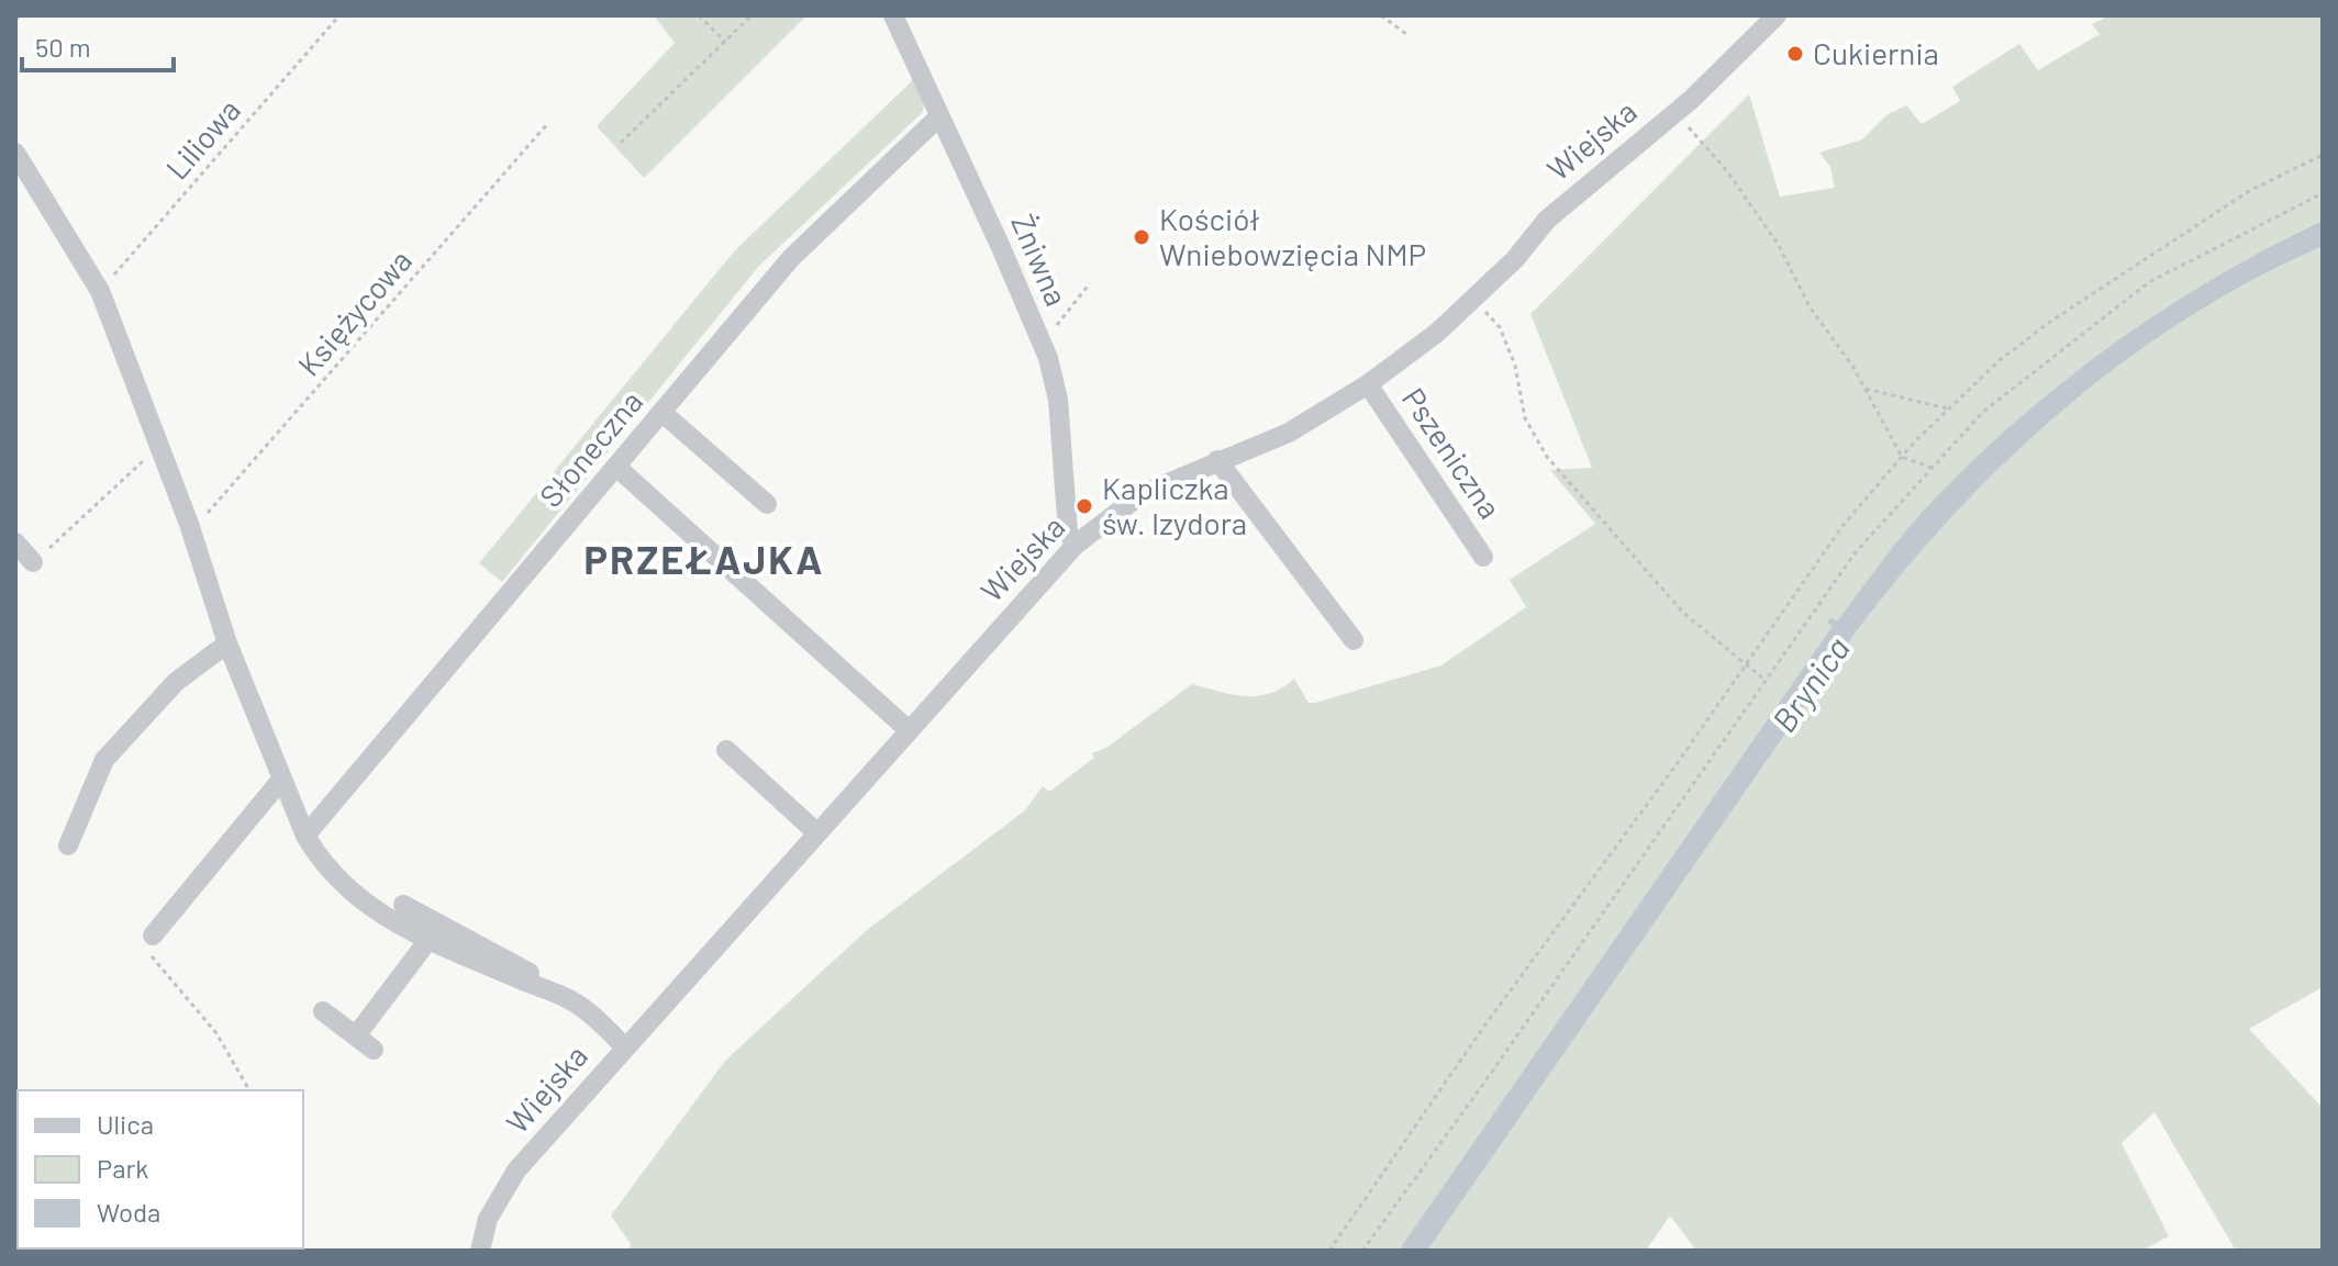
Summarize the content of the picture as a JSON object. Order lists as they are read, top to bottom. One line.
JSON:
{"streets":{"street":["Wiejska","Żniwna","Słoneczna","Pszeniczna"],"path":["Liliowa","Księżycowa"]},"crossings":[["Wiejska","Żniwna"],["Wiejska","Pszeniczna"],["Żniwna","Słoneczna"]],"districts":["PRZEŁAJKA"],"water":["Brynica"],"places":["Cukiernia","Kościół Wniebowzięcia NMP","Kapliczka św. Izydora"],"legend":["Ulica","Park","Woda"],"scale_bar":"50 m"}
